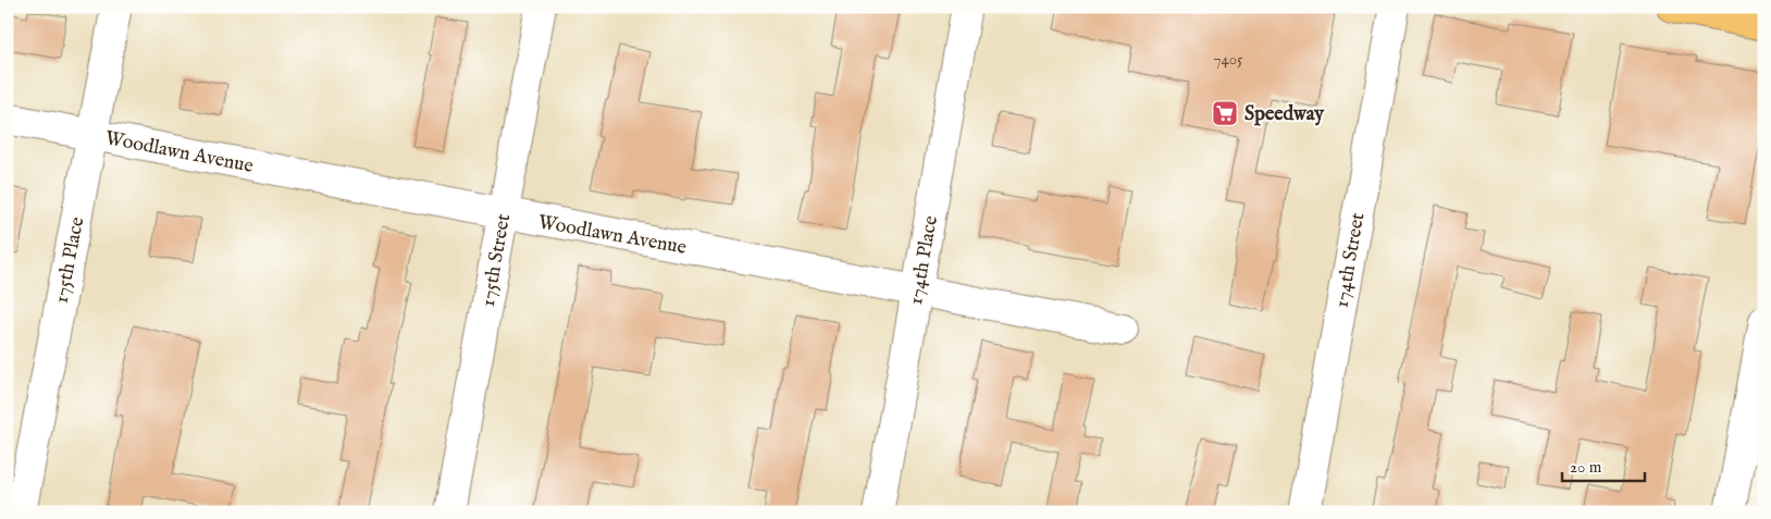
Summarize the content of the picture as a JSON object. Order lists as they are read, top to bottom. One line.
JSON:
{"streets":{"street":["Woodlawn Avenue","175th Place","175th Street","174th Place","174th Street"]},"crossings":[["Woodlawn Avenue","175th Place"],["Woodlawn Avenue","175th Street"],["Woodlawn Avenue","174th Place"]],"places":{"supermarket":["Speedway"]},"house_numbers":["7405"],"scale_bar":"20 m"}
